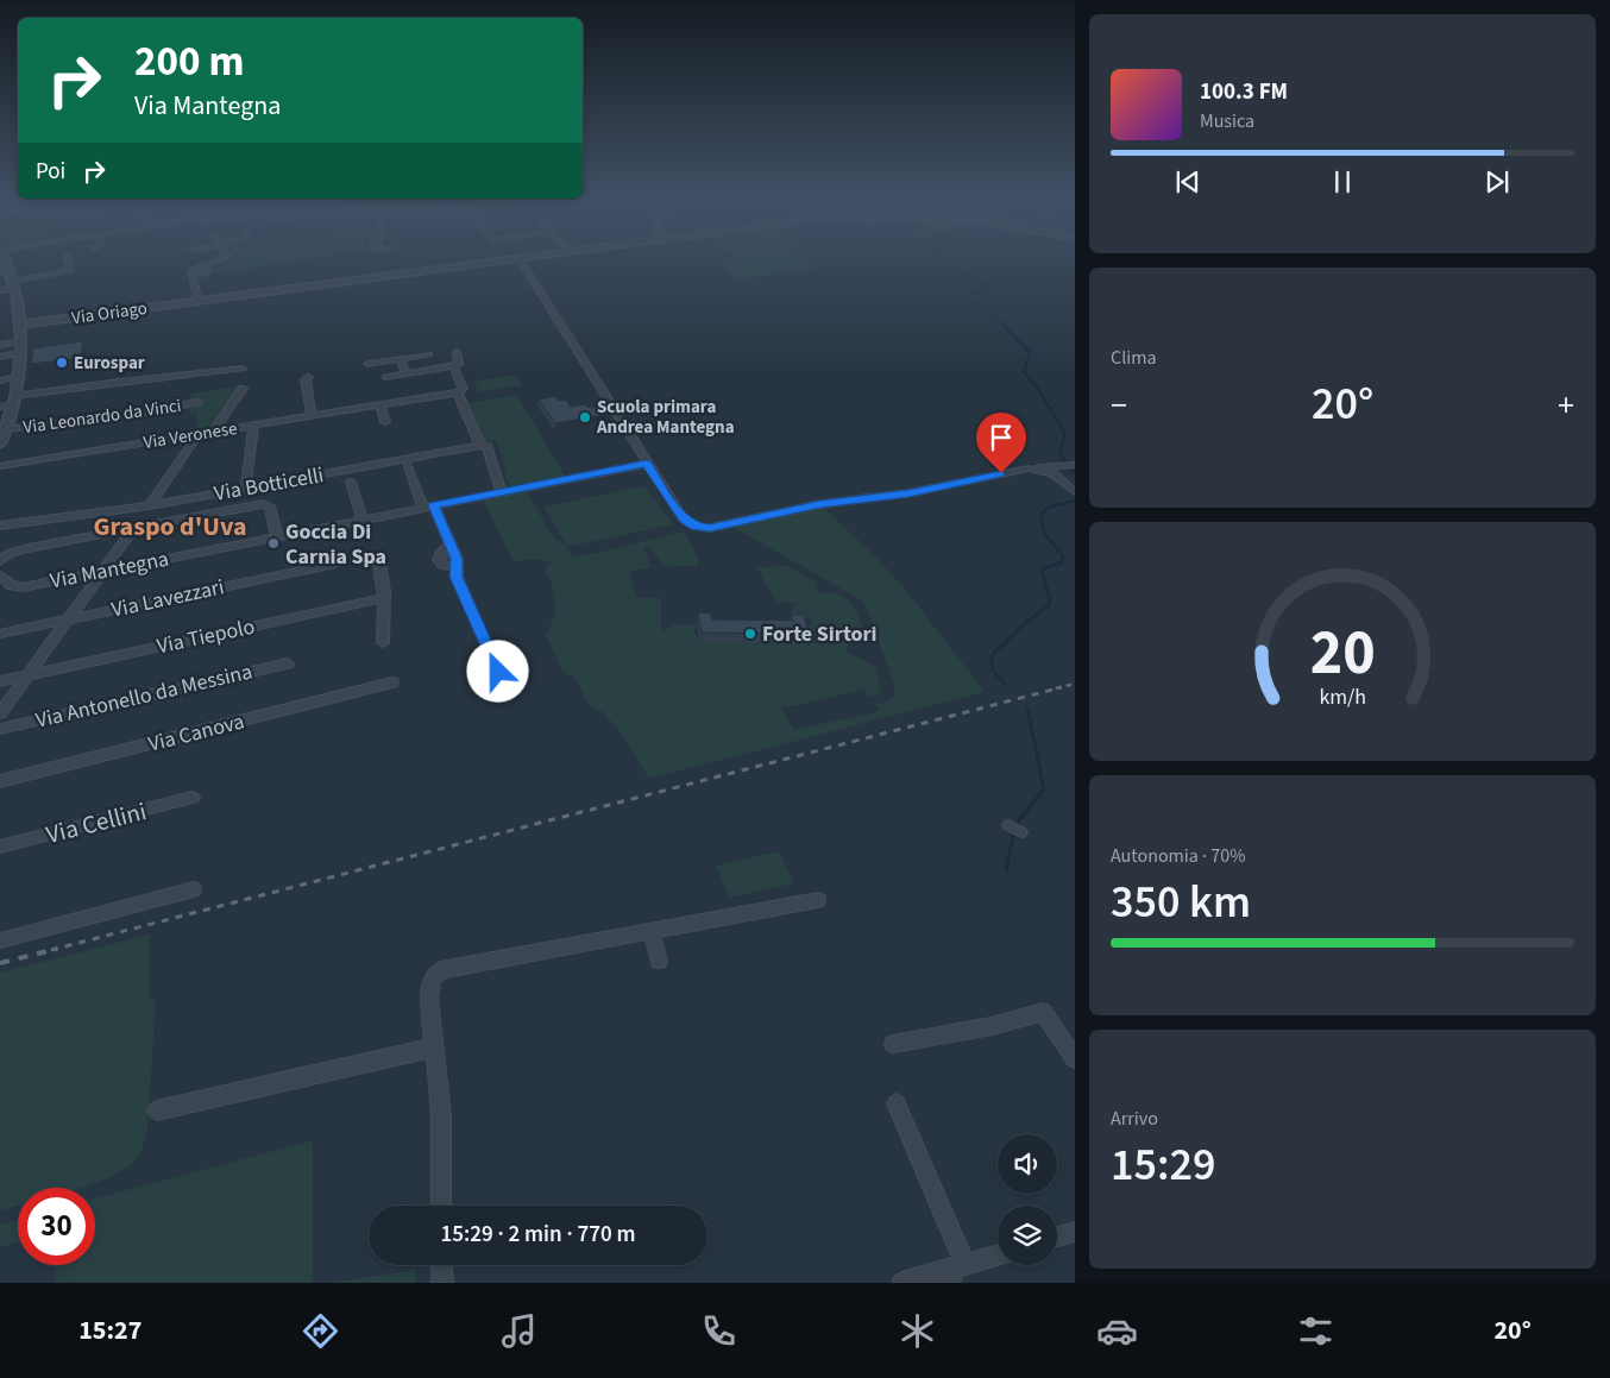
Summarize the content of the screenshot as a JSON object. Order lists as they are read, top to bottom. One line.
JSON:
{"streets":{"street":["Via Oriago","Via Leonardo da Vinci","Via Veronese","Via Botticelli","Via Mantegna","Via Lavezzari","Via Tiepolo","Via Antonello da Messina","Via Canova","Via Cellini"]},"districts":["Graspo d'Uva"],"places":["Eurospar","Scuola primara Andrea Mantegna","Goccia Di Carnia Spa","Forte Sirtori"],"page":{"turn":["200 m","Via Mantegna"],"song":["100.3 FM","Musica"],"then":"Poi","tile":["Clima",["Autonomia · 70%","350 km"],["Arrivo","15:29"]],"heat":["−","20°","+"],"limit":"30","trip":"15:29 · 2 min · 770 m","tabs":["15:27","20°"],"gauge":["20","km/h"]}}
